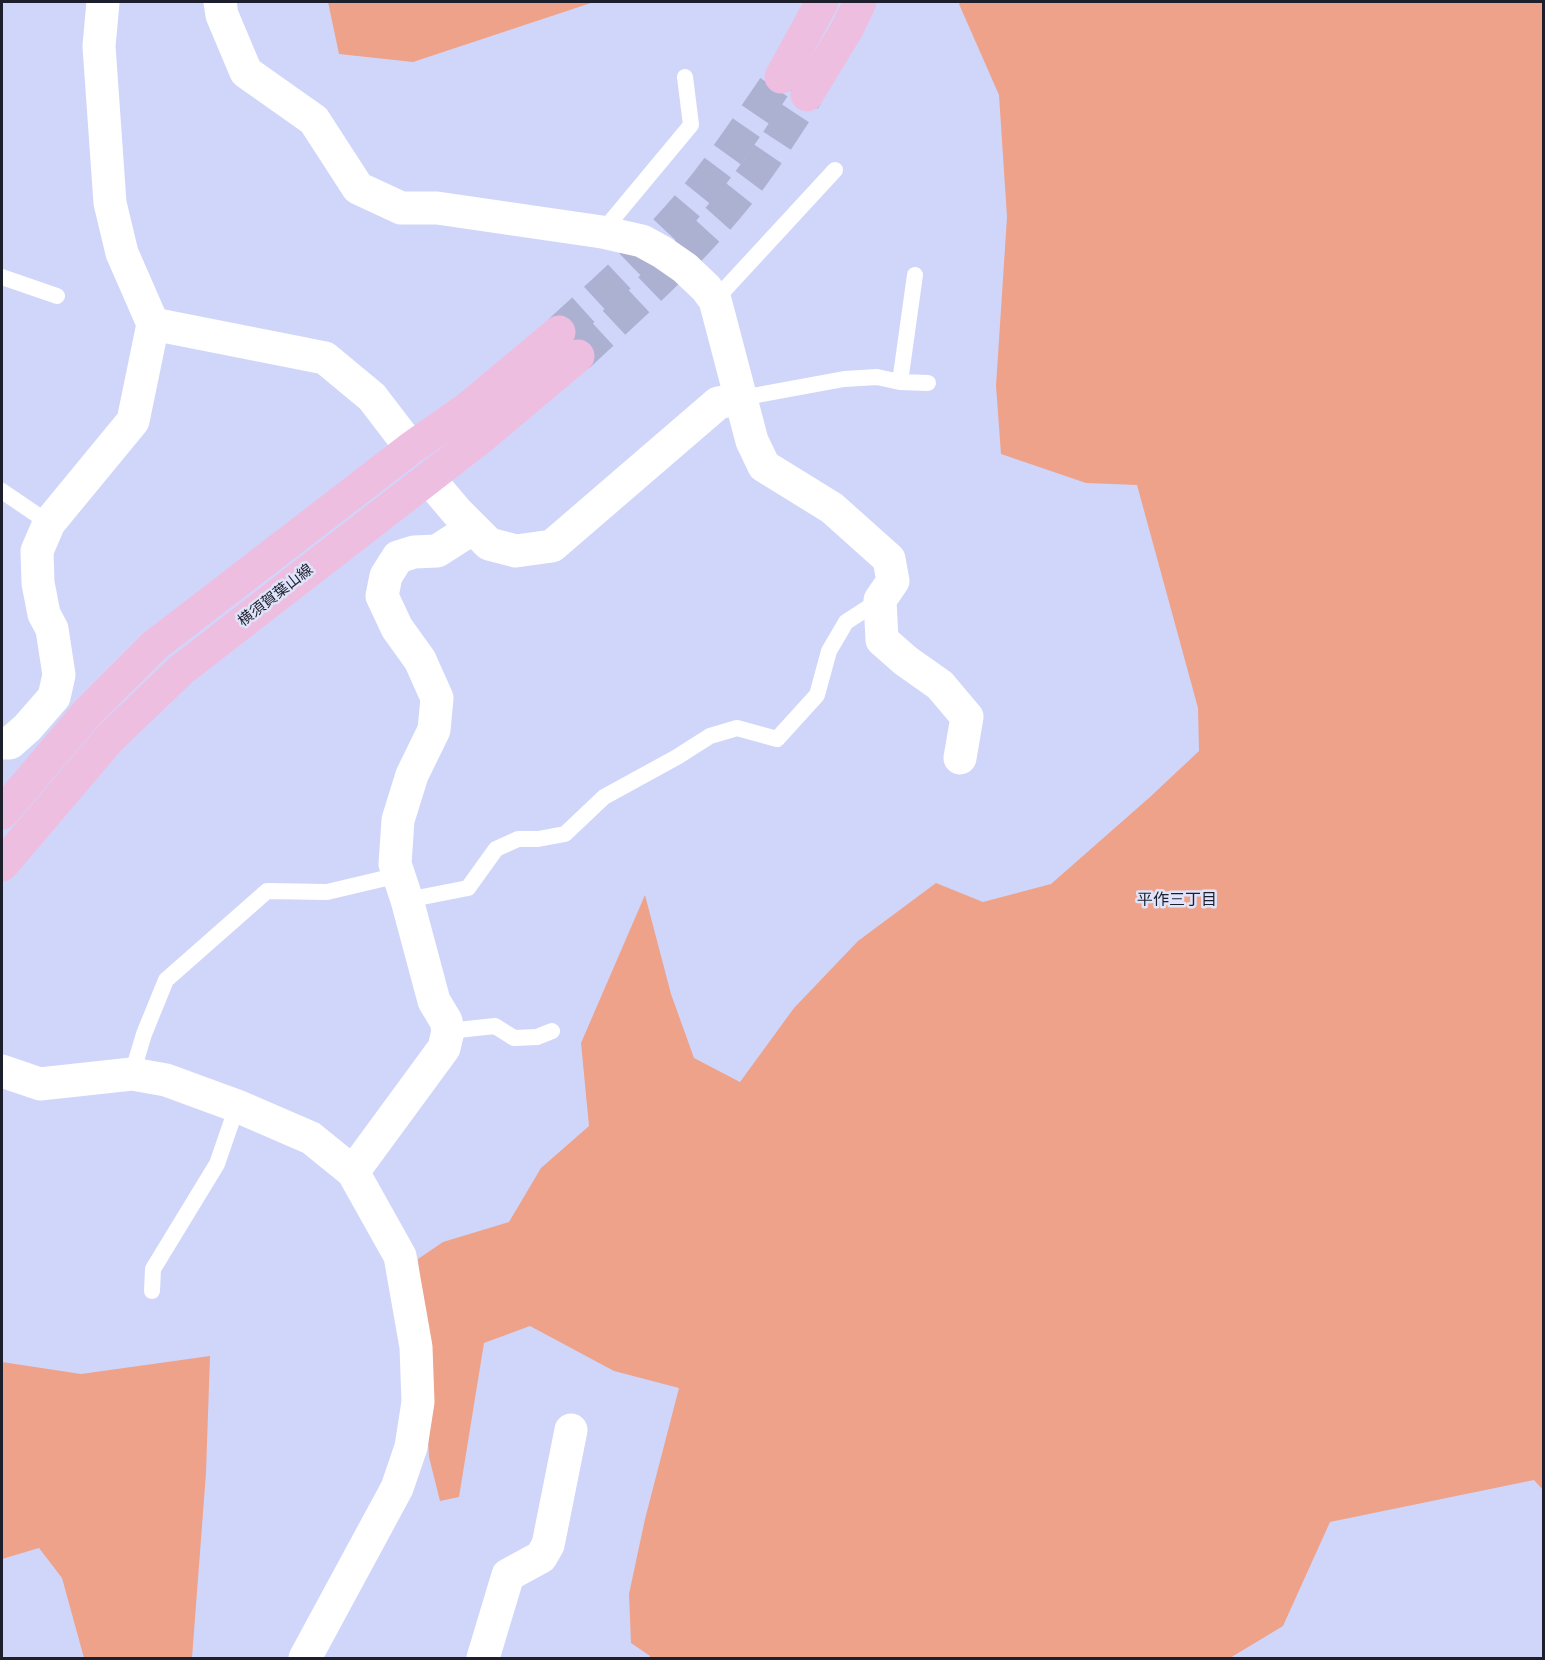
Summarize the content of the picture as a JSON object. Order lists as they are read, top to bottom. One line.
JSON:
{"streets":{"main road":["横須賀葉山線"]},"districts":["平作三丁目"]}
